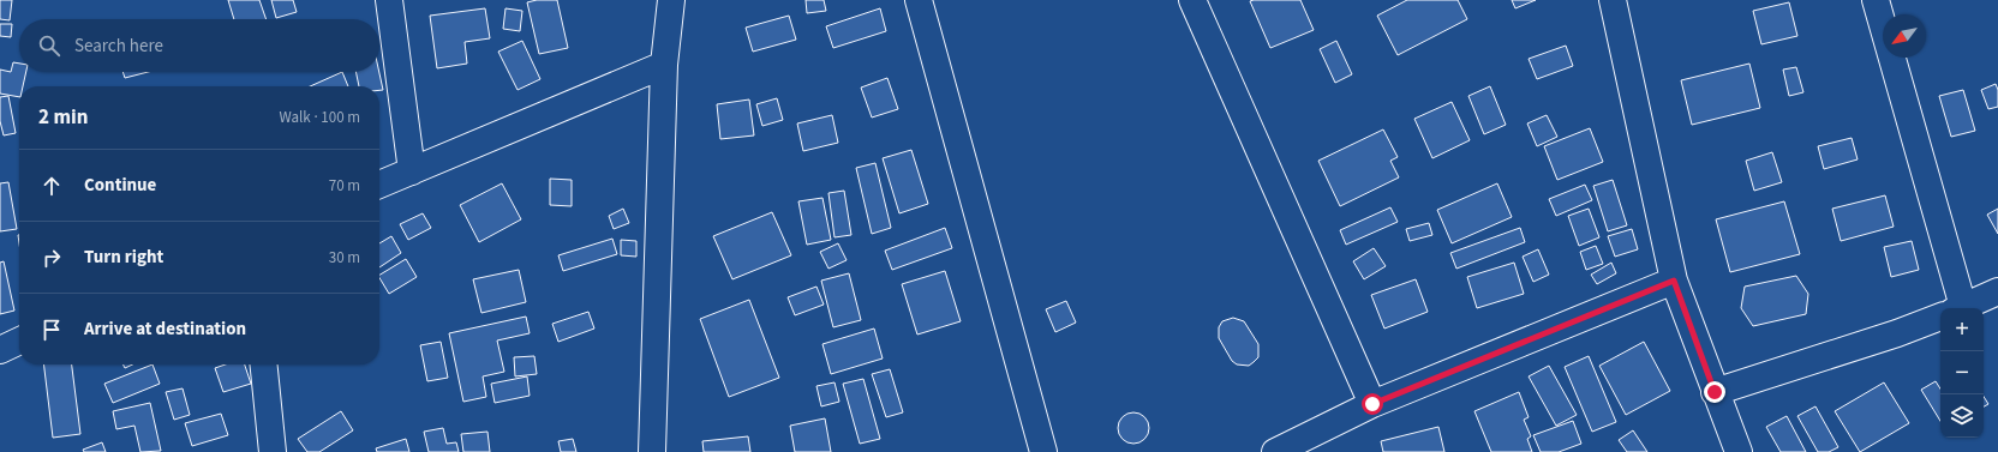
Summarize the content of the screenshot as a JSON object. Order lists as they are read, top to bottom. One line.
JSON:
{"north":"bottom left","page":{"search":"Search here","heading":["2 min","Walk · 100 m"],"list":[["Continue","70 m"],["Turn right","30 m"],"Arrive at destination"],"map_buttons":["+","−"]}}
